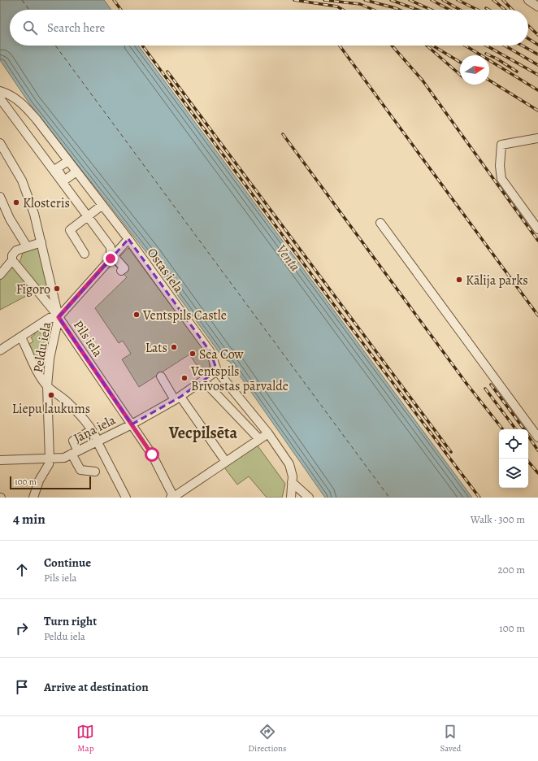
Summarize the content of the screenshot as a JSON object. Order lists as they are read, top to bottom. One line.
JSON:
{"streets":{"street":["Ostas iela","Pils iela","Peldu iela","Jāņa iela"]},"crossings":[["Ostas iela","Peldu iela"],["Ostas iela","Jāņa iela"],["Pils iela","Peldu iela"],["Pils iela","Jāņa iela"],["Peldu iela","Jāņa iela"]],"districts":["Vecpilsēta"],"water":["Venta"],"places":["Klosteris","Kālija parks","Figoro","Ventspils Castle","Lats","Sea Cow","Ventspils Brīvostas pārvalde","Liepu laukums"],"scale_bar":"100 m","north":"right","page":{"search":"Search here","scale":"100 m","heading":["4 min","Walk · 300 m"],"list":[["Continue","Pils iela","200 m"],["Turn right","Peldu iela","100 m"],"Arrive at destination"],"nav":["Map","Directions","Saved"]}}
